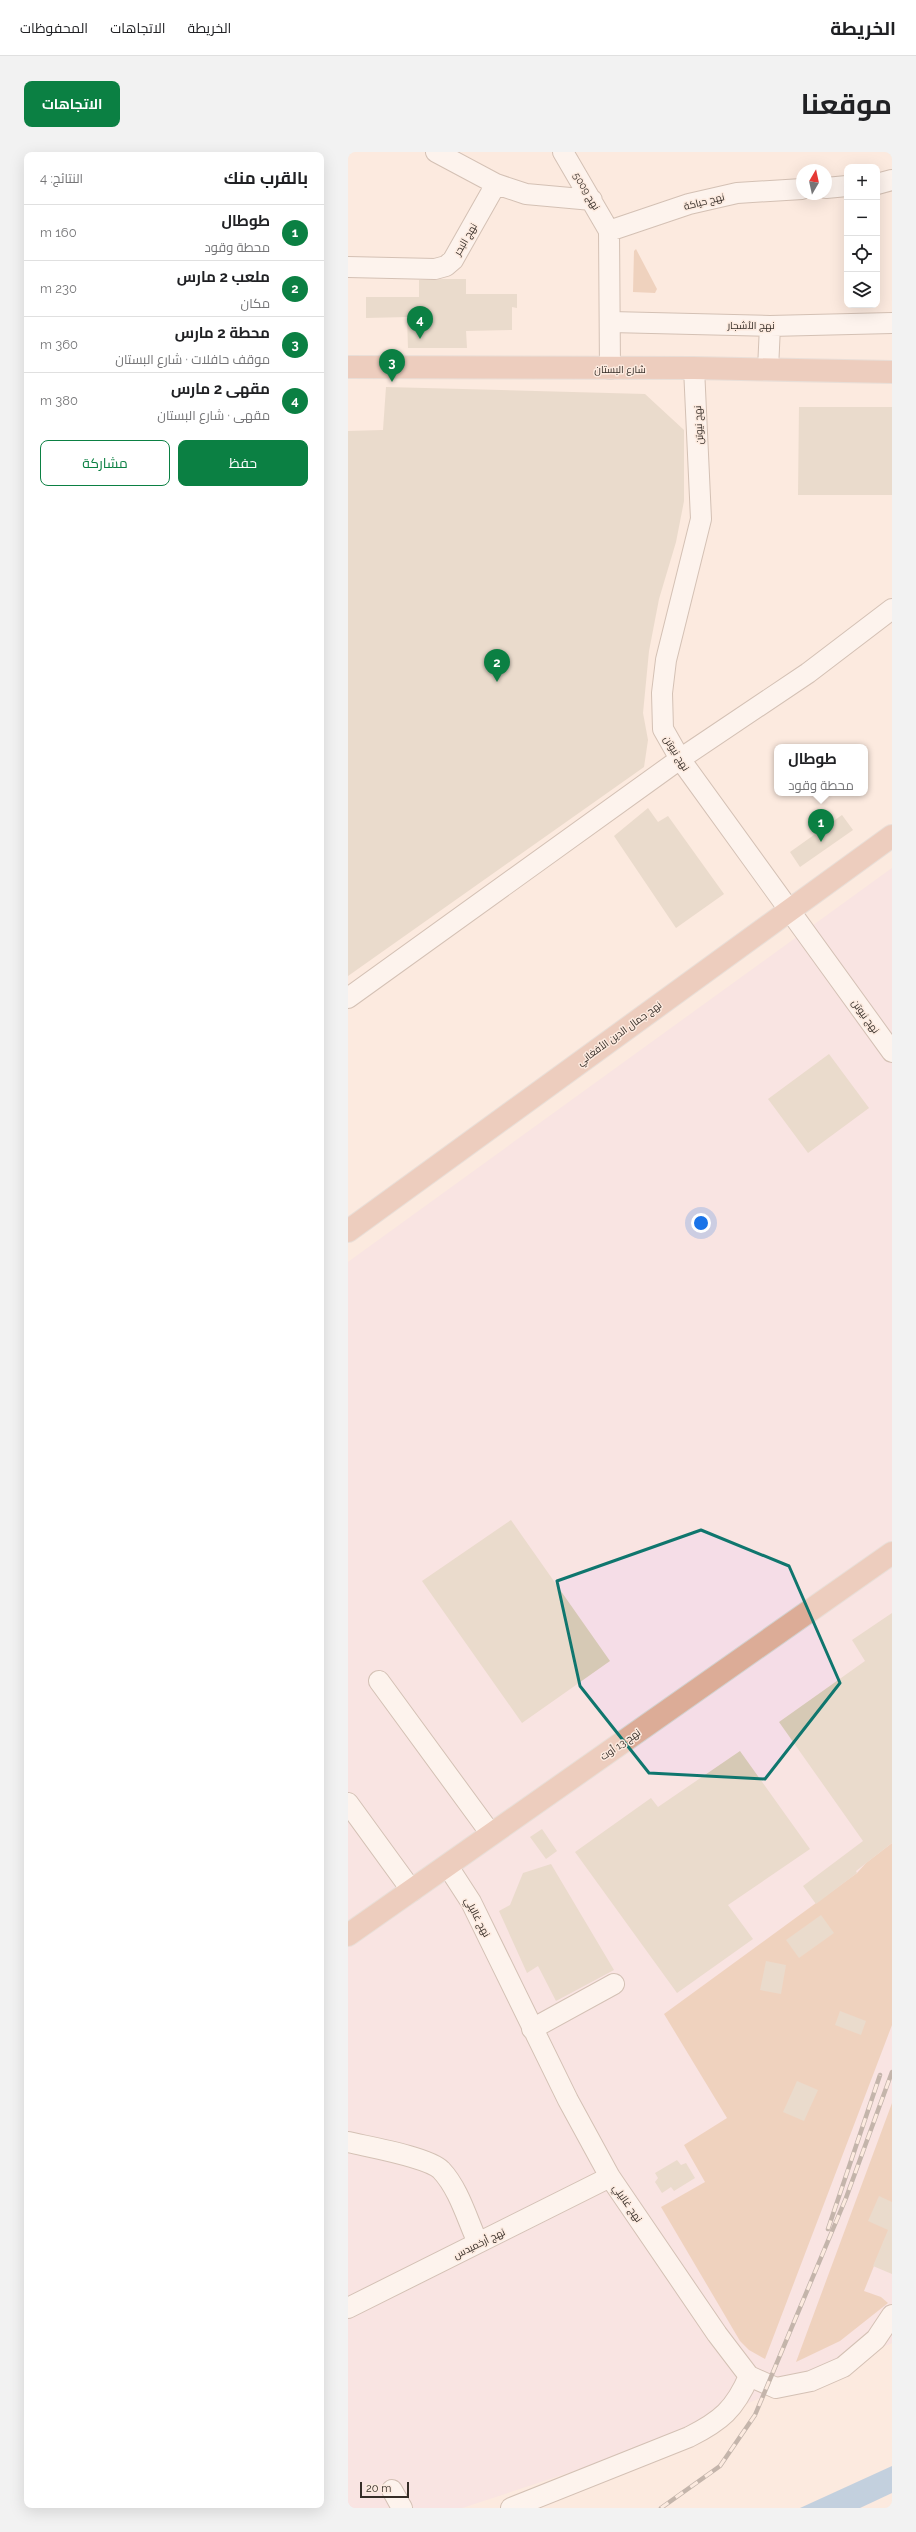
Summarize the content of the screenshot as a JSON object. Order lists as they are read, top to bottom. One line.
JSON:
{"streets":{"main road":["شارع البستان","نهج جمال الدين الأفغاني","نهج 13 أوت"],"street":["نهج 5009","نهج حياكة","نهج البحر","نهج الأشجار","نهج نيوتن","نهج غاليلي","نهج أرخميدس"]},"crossings":[["نهج 5009","نهج حياكة"],["شارع البستان","نهج نيوتن"],["نهج نيوتن","نهج جمال الدين الأفغاني"],["نهج 13 أوت","نهج غاليلي"],["نهج غاليلي","نهج أرخميدس"]],"scale_bar":"20 m","north":"top","page":{"header":"الخريطة","nav":["الخريطة","الاتجاهات","المحفوظات"],"title":"موقعنا","buttons":["الاتجاهات",["حفظ","مشاركة"]],"heading":["بالقرب منك","النتائج: 4"],"map_buttons":["+","−"],"list":[{"mark":"1","name":"طوطال","note":"محطة وقود","value":"160 m"},{"mark":"2","name":"ملعب 2 مارس","note":"مكان","value":"230 m"},{"mark":"3","name":"محطة 2 مارس","note":"موقف حافلات · شارع البستان","value":"360 m"},{"mark":"4","name":"مقهى 2 مارس","note":"مقهى · شارع البستان","value":"380 m"}],"pins":["4","3","2","1"],"popup":["طوطال","محطة وقود"],"scale":"20 m"}}
